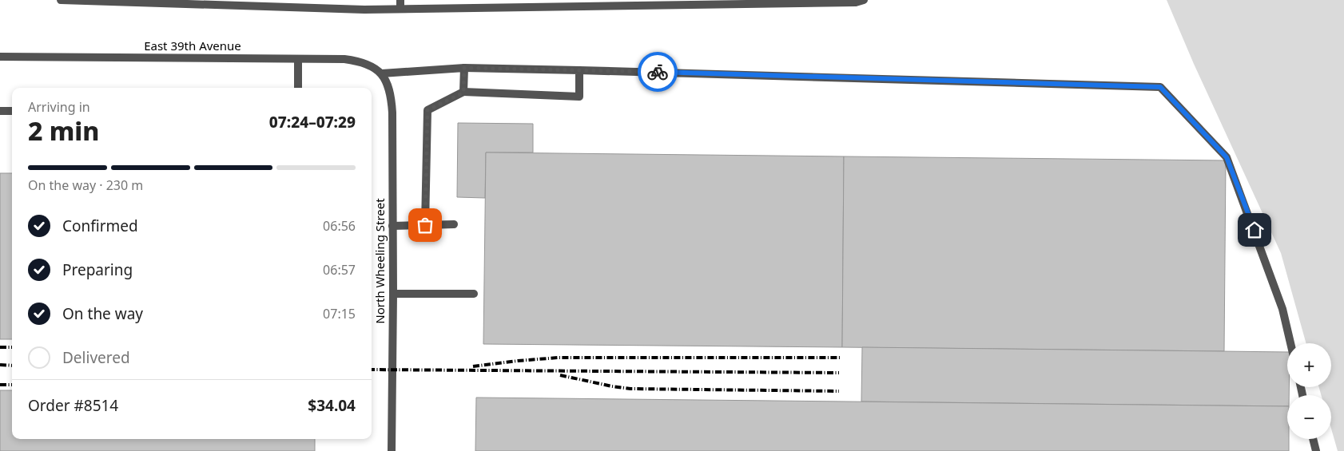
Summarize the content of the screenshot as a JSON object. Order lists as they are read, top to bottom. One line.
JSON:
{"streets":{"street":["East 39th Avenue","North Wheeling Street"]},"crossings":[["East 39th Avenue","North Wheeling Street"]],"page":{"heading":["2 min","Arriving in","07:24–07:29"],"panel":["Order #8514","$34.04"],"bar":"On the way · 230 m","list":[["Confirmed","06:56"],["Preparing","06:57"],["On the way","07:15"],"Delivered"],"map_buttons":["+","−"]}}
